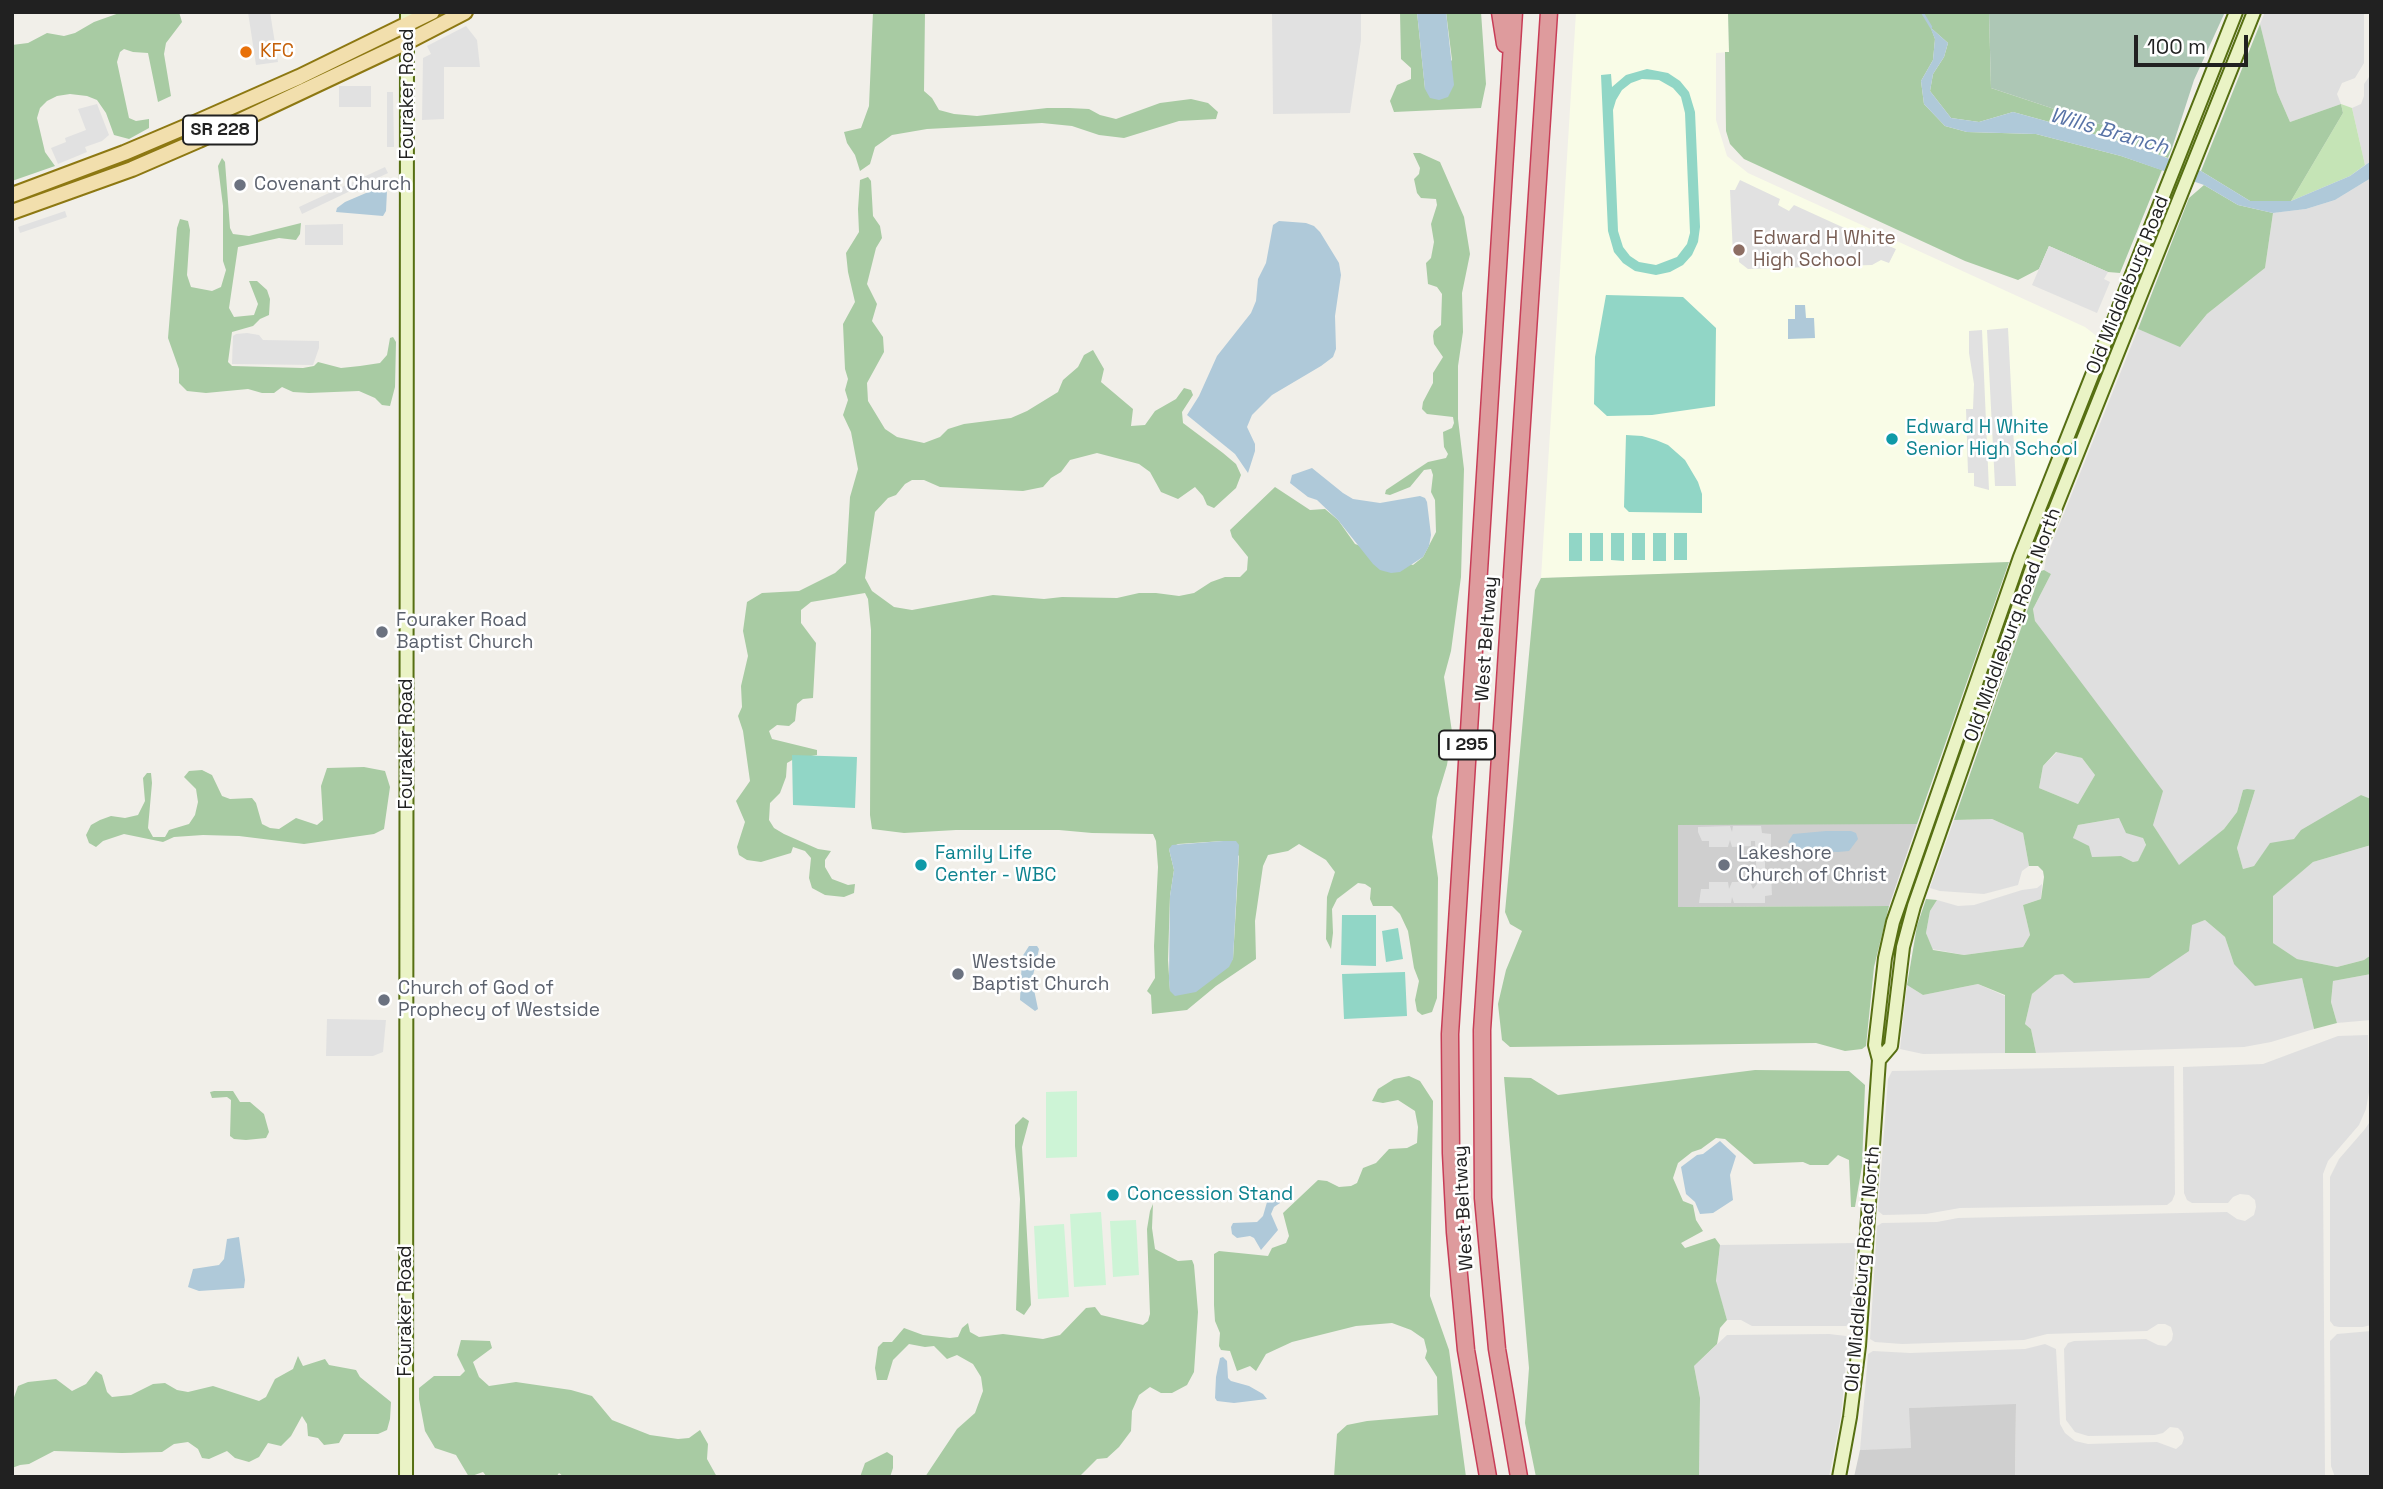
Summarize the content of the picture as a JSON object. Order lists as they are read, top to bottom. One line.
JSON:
{"streets":{"highway":["West Beltway","I 295"],"main road":["Fouraker Road","SR 228","Old Middleburg Road","Old Middleburg Road North"]},"crossings":[["Fouraker Road","SR 228"],["Old Middleburg Road","Old Middleburg Road North"]],"water":["Wills Branch"],"places":["KFC","Covenant Church","Edward H White High School","Edward H White Senior High School","Fouraker Road Baptist Church","Family Life Center - WBC","Lakeshore Church of Christ","Westside Baptist Church","Church of God of Prophecy of Westside","Concession Stand"],"scale_bar":"100 m"}
